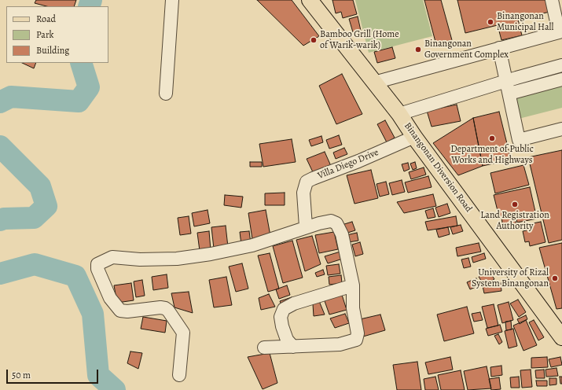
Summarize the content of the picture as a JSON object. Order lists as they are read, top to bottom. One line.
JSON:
{"streets":{"main road":["Binangonan Diversion Road"],"street":["Villa Diego Drive"]},"crossings":[["Villa Diego Drive","Binangonan Diversion Road"]],"places":["Binangonan Municipal Hall","Bamboo Grill (Home of Warik-warik)","Binangonan Government Complex","Department of Public Works and Highways","Land Registration Authority","University of Rizal System Binangonan"],"legend":["Road","Park","Building"],"scale_bar":"50 m"}
